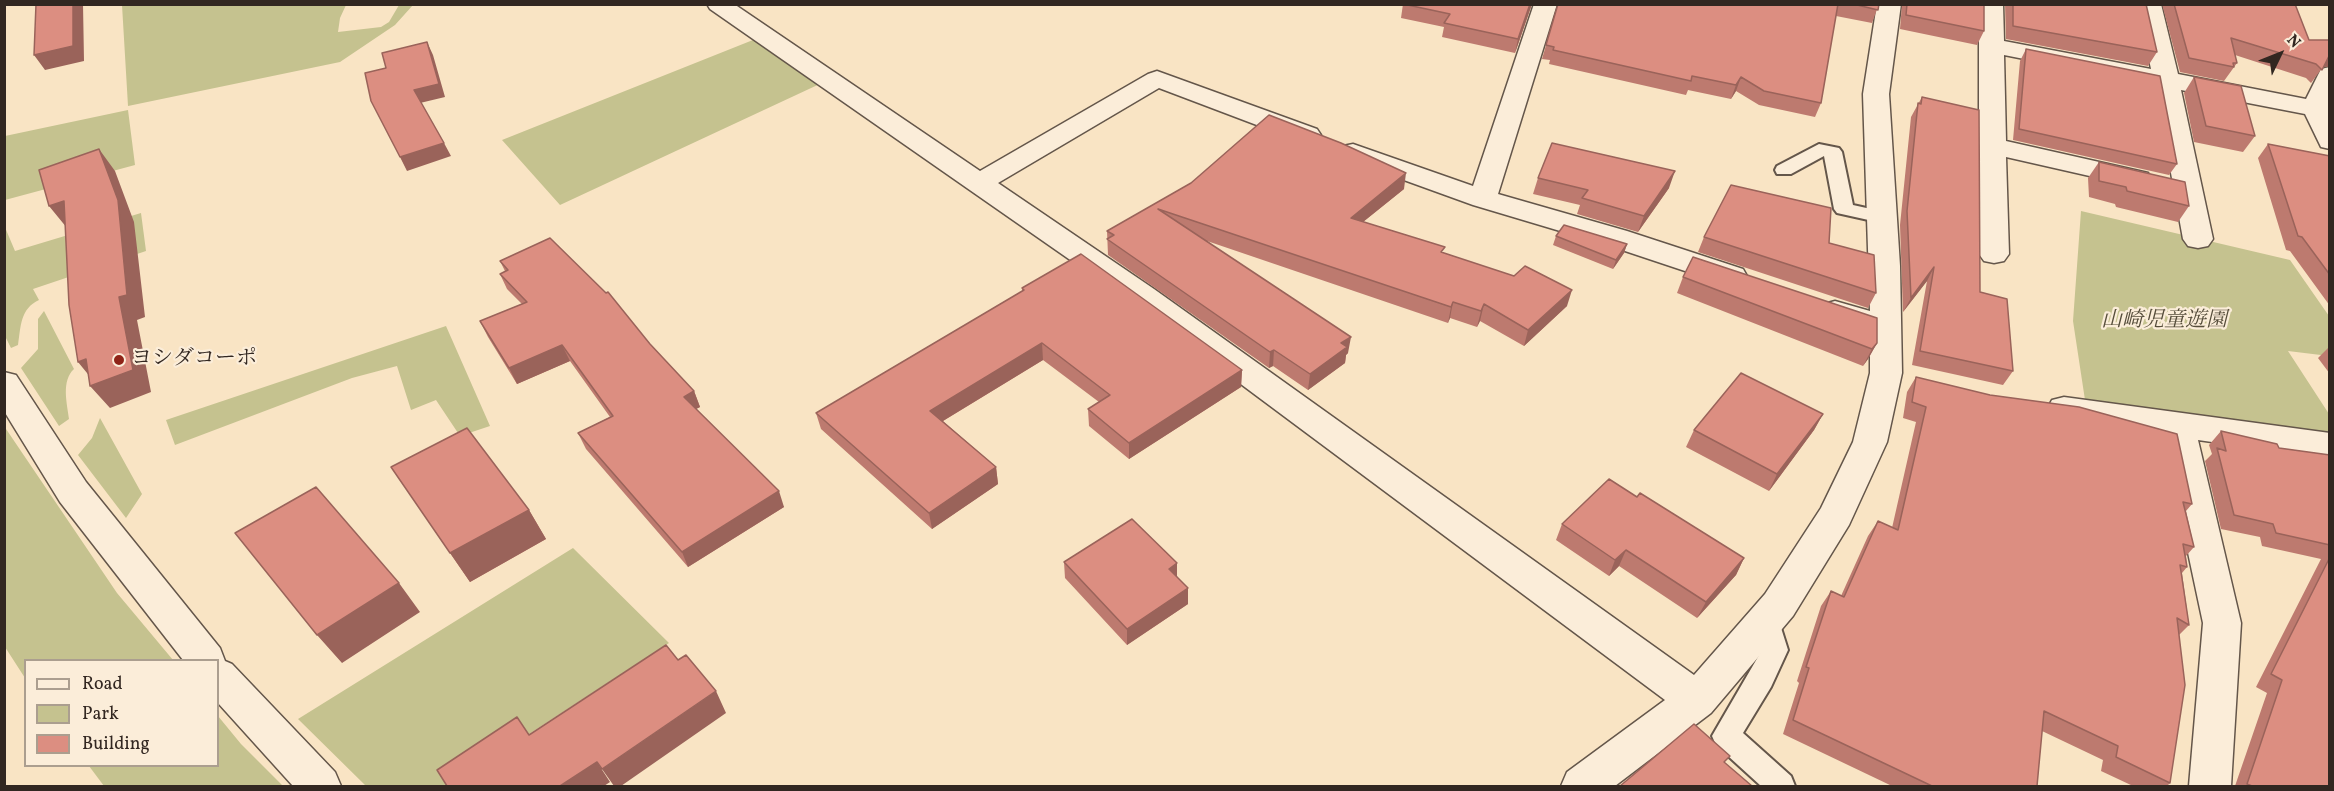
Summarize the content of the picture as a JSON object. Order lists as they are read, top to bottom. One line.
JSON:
{"parks":["山崎児童遊園"],"places":["ヨシダコーポ"],"legend":["Road","Park","Building"],"north":"top right"}
